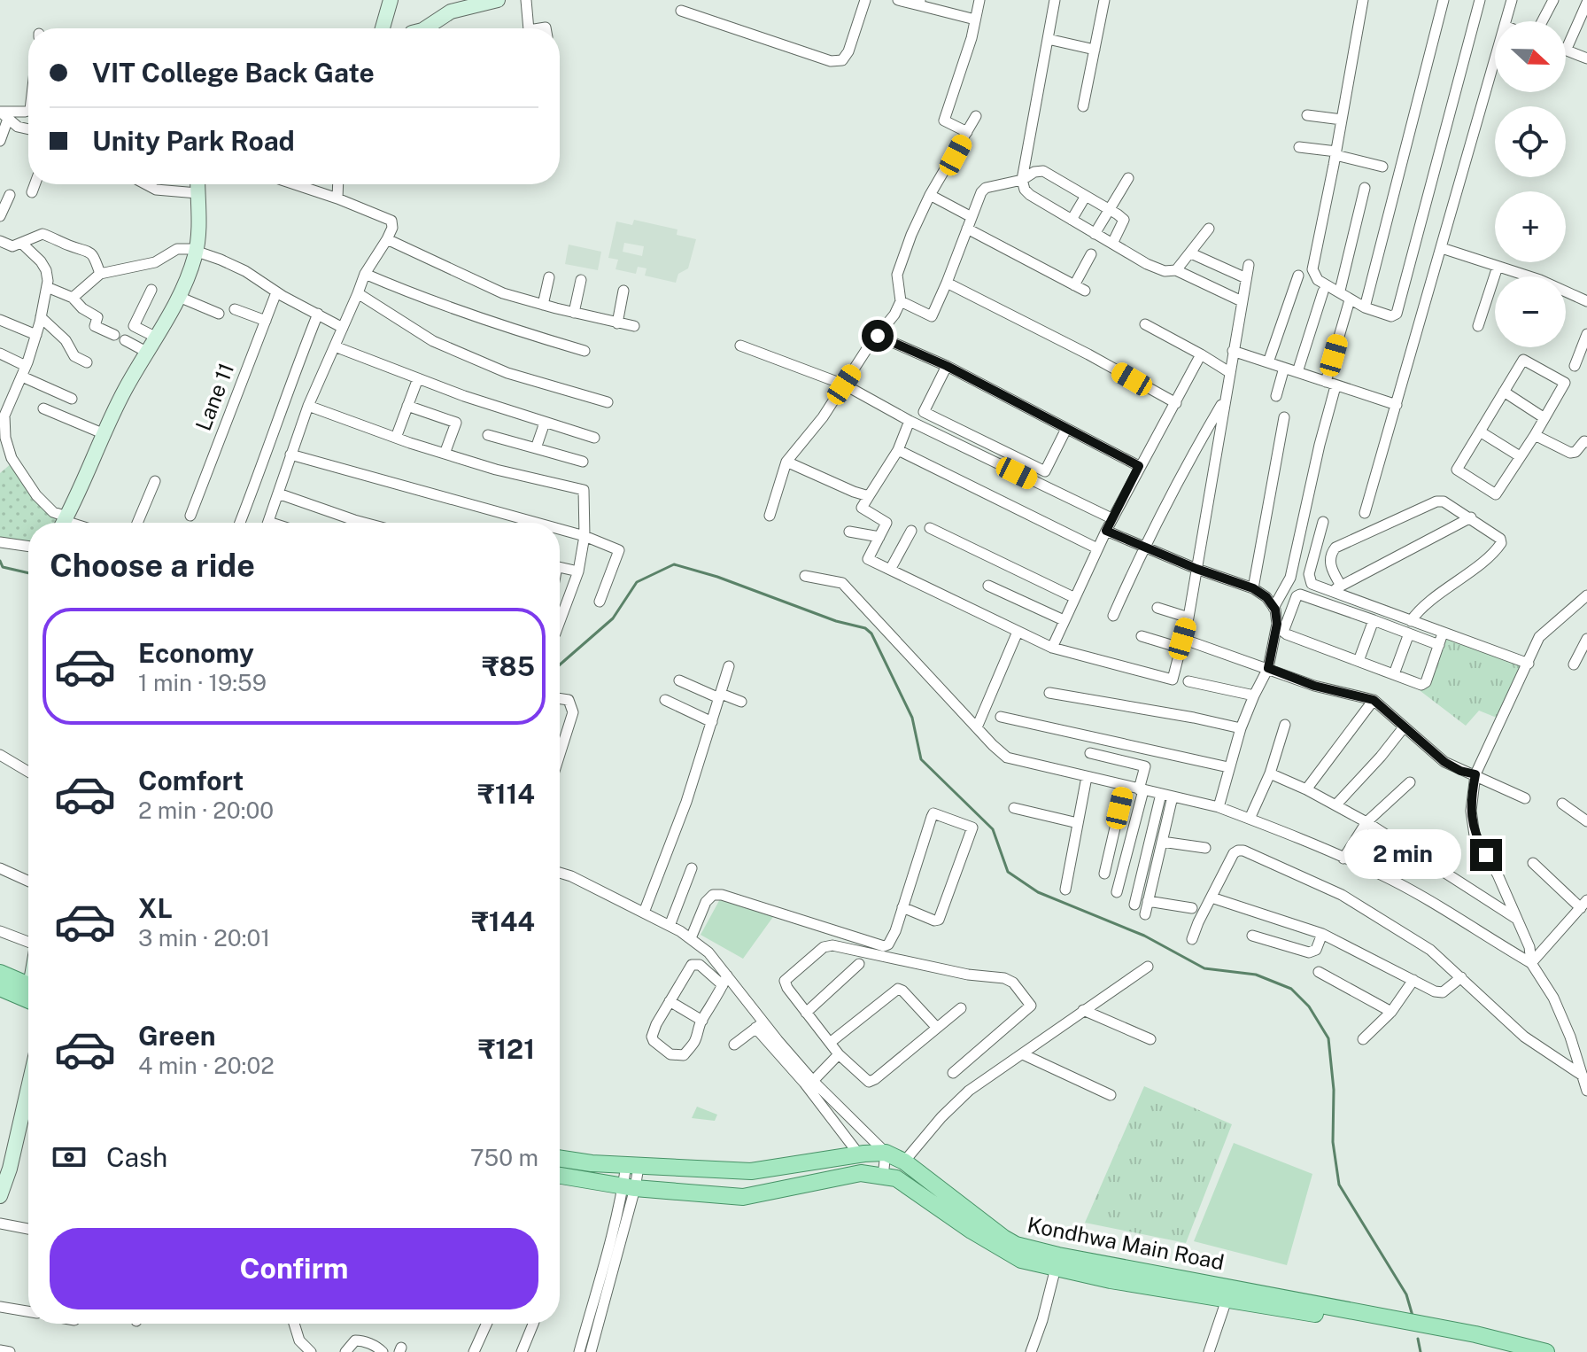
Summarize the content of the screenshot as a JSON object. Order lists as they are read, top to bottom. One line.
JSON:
{"streets":{"main road":["Kondhwa Main Road"],"street":["Lane 11"]},"north":"right","page":{"map_buttons":["+","−"],"banner":["VIT College Back Gate","Unity Park Road"],"heading":"Choose a ride","list":[{"name":"Economy","note":"1 min · 19:59","value":"₹85"},{"name":"Comfort","note":"2 min · 20:00","value":"₹114"},{"name":"XL","note":"3 min · 20:01","value":"₹144"},{"name":"Green","note":"4 min · 20:02","value":"₹121"}],"bubble":"2 min","pay":["Cash","750 m"],"buttons":"Confirm"}}
